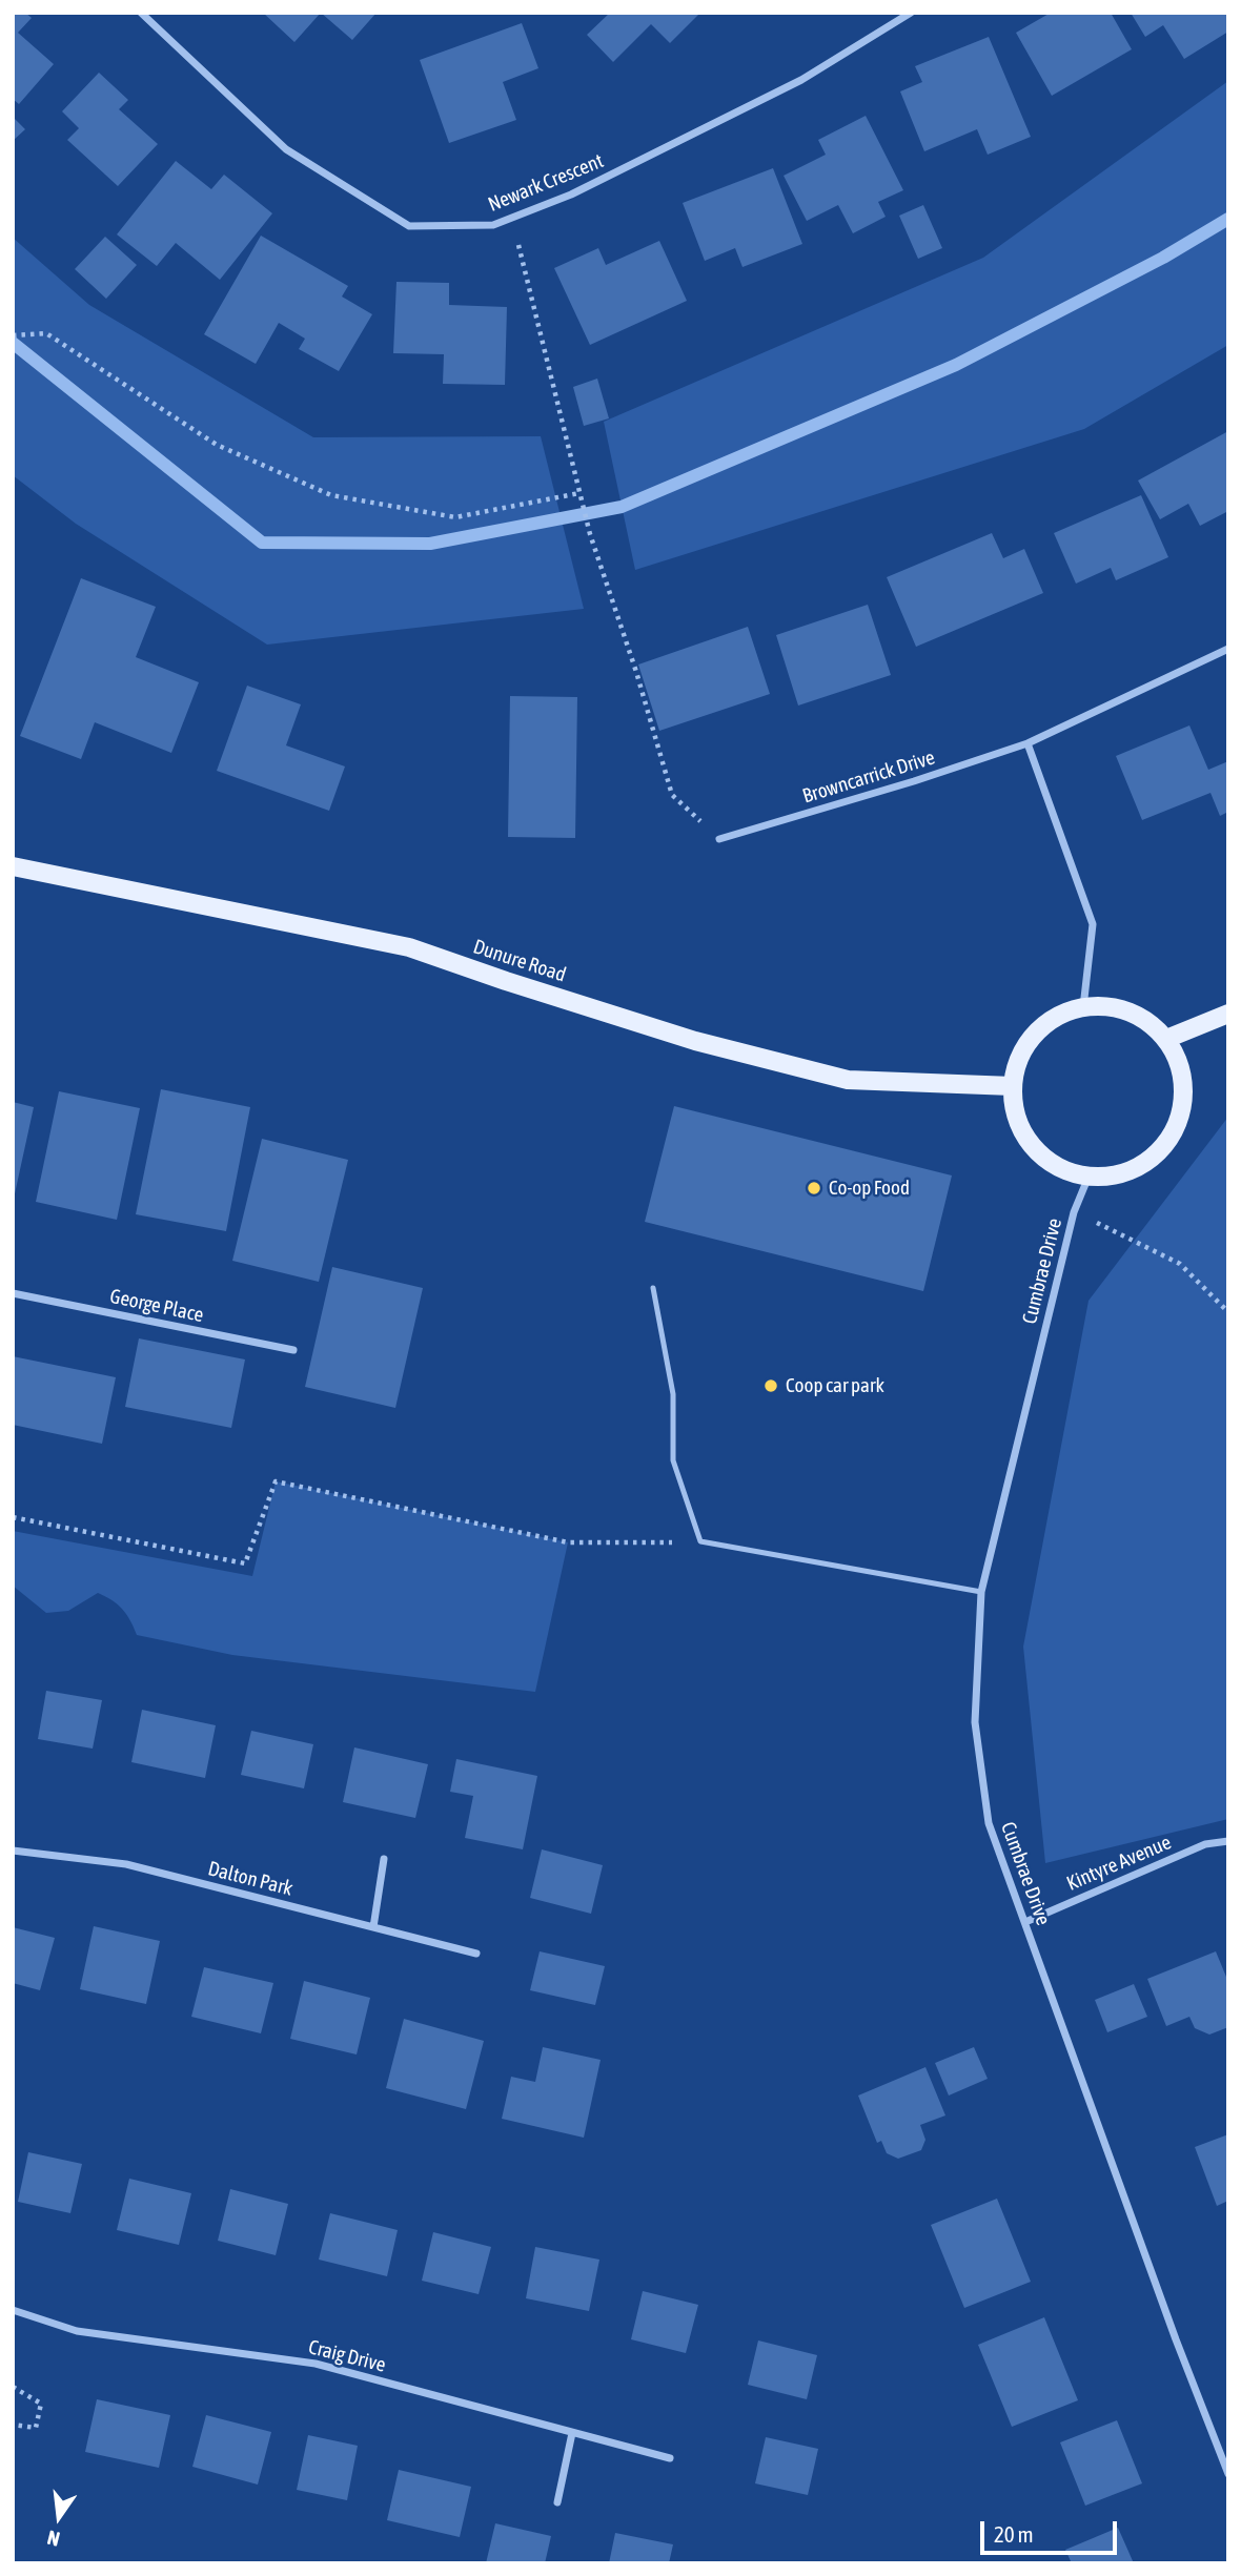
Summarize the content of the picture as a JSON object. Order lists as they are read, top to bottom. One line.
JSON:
{"streets":{"main road":["Dunure Road"],"street":["Newark Crescent","Browncarrick Drive","Cumbrae Drive","George Place","Kintyre Avenue","Dalton Park","Craig Drive"]},"crossings":[["Dunure Road","Cumbrae Drive"],["Cumbrae Drive","Kintyre Avenue"]],"places":["Co-op Food","Coop car park"],"scale_bar":"20 m","north":"bottom"}
